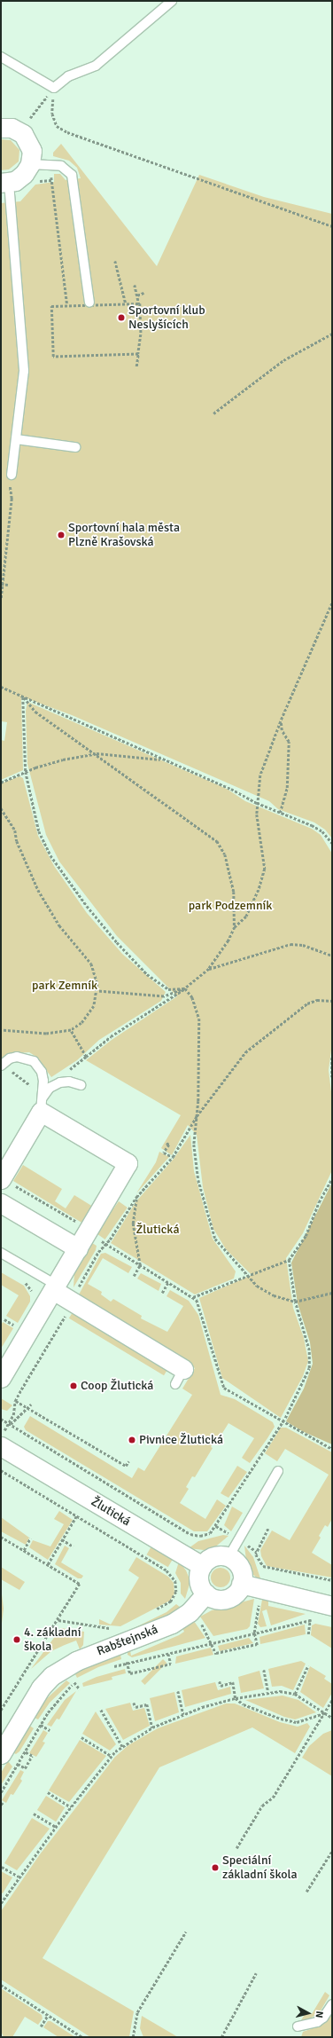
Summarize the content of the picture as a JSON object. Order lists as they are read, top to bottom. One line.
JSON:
{"streets":{"street":["Žlutická","Rabštejnská"]},"crossings":[["Žlutická","Rabštejnská"]],"parks":["park Podzemník","park Zemník","Žlutická"],"places":["Sportovní klub Neslyšících","Sportovní hala města Plzně Krašovská","Coop Žlutická","Pivnice Žlutická","4. základní škola","Speciální základní škola"],"north":"right"}
